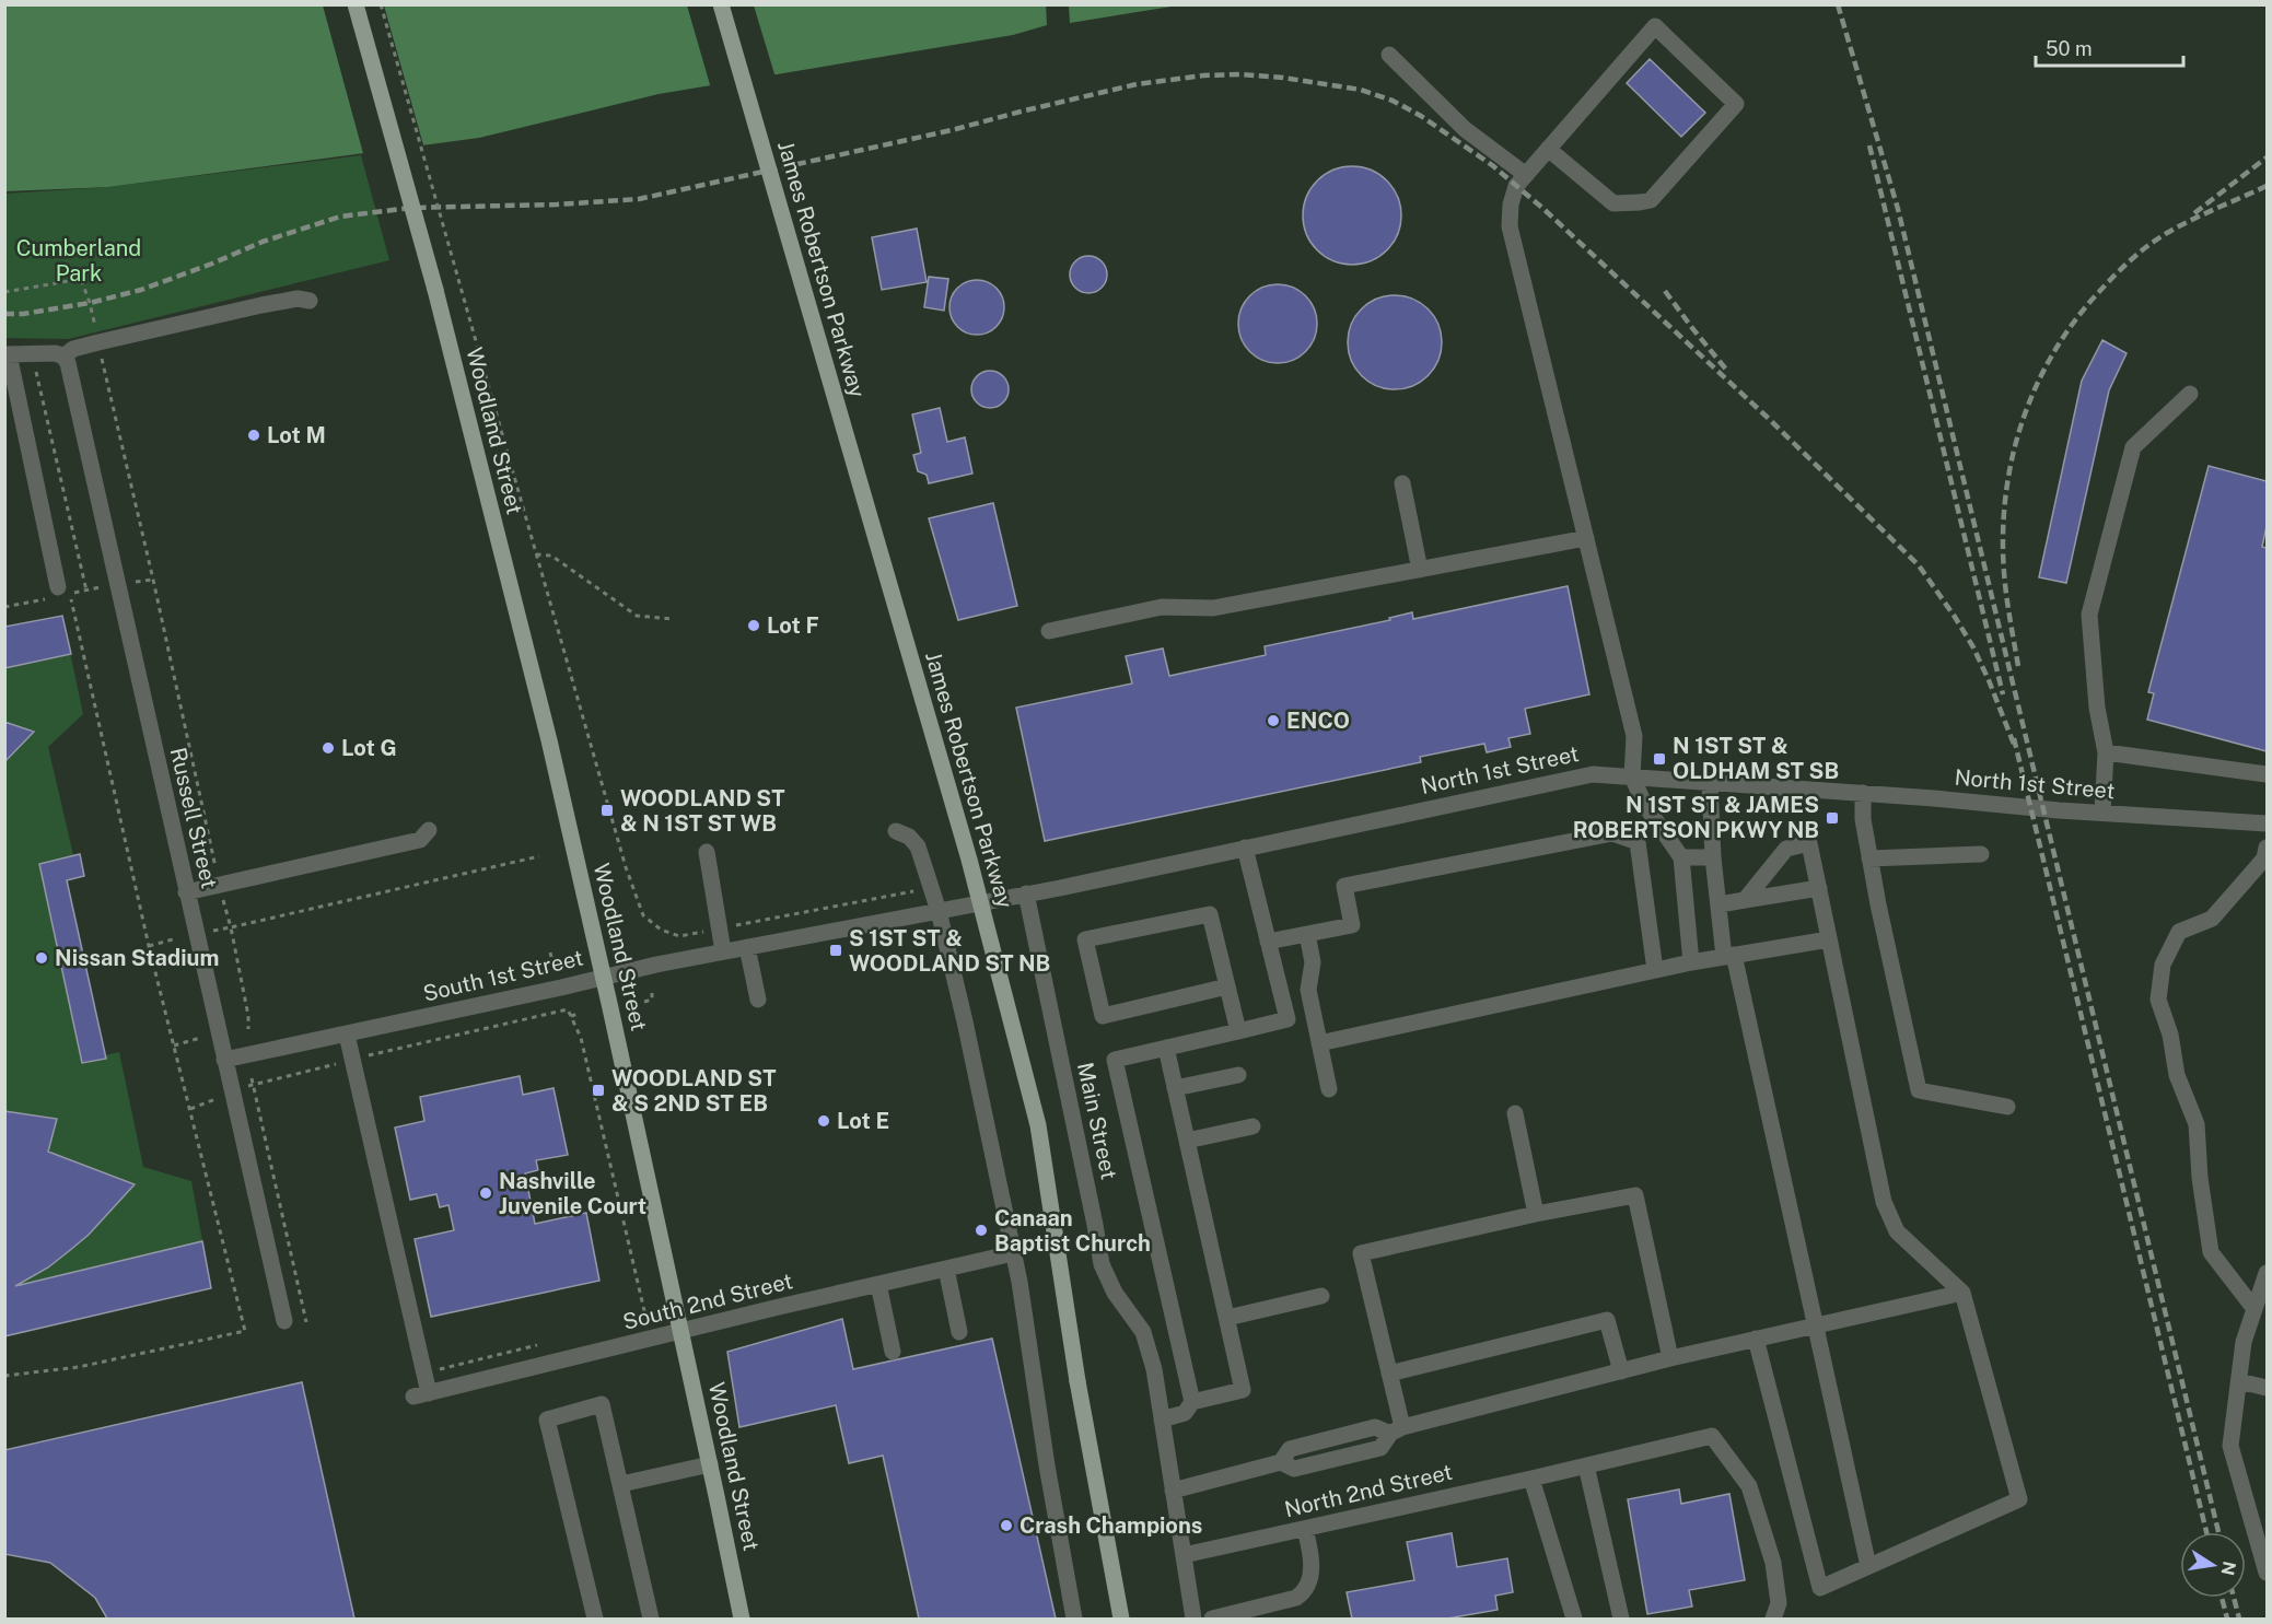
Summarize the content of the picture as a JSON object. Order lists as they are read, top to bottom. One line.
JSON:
{"streets":{"main road":["James Robertson Parkway","Woodland Street"],"street":["North 1st Street","Russell Street","South 1st Street","Main Street","South 2nd Street","North 2nd Street"]},"crossings":[["Woodland Street","South 1st Street"],["Woodland Street","South 2nd Street"],["North 1st Street","South 1st Street"],["North 1st Street","Main Street"],["Russell Street","South 1st Street"],["Main Street","North 2nd Street"]],"parks":["Cumberland Park"],"places":{"other":["Lot M","Lot F","ENCO","Lot G","Nissan Stadium","Lot E","Nashville Juvenile Court","Canaan Baptist Church","Crash Champions"],"transit":["N 1ST ST & OLDHAM ST SB","WOODLAND ST & N 1ST ST WB","N 1ST ST & JAMES ROBERTSON PKWY NB","S 1ST ST & WOODLAND ST NB","WOODLAND ST & S 2ND ST EB"]},"scale_bar":"50 m","north":"right"}
